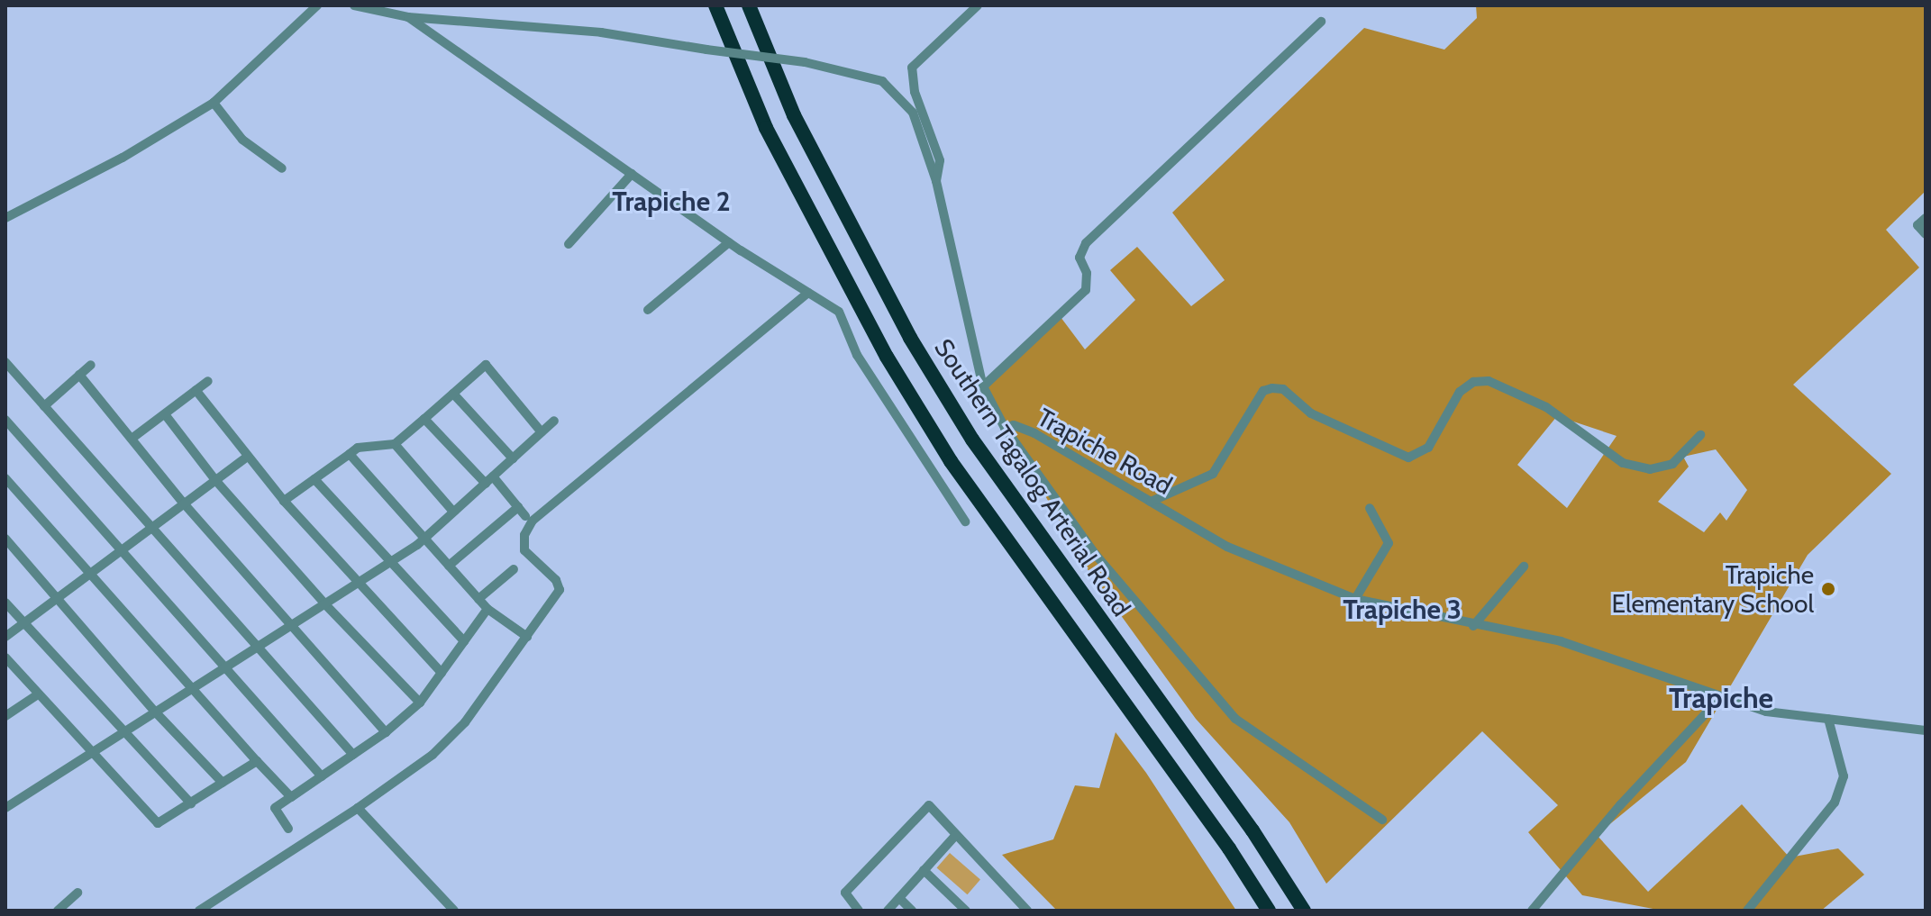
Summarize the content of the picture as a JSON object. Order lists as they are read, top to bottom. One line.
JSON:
{"streets":{"highway":["Southern Tagalog Arterial Road"],"street":["Trapiche Road"]},"districts":["Trapiche 2","Trapiche 3","Trapiche"],"places":["Trapiche Elementary School"]}
